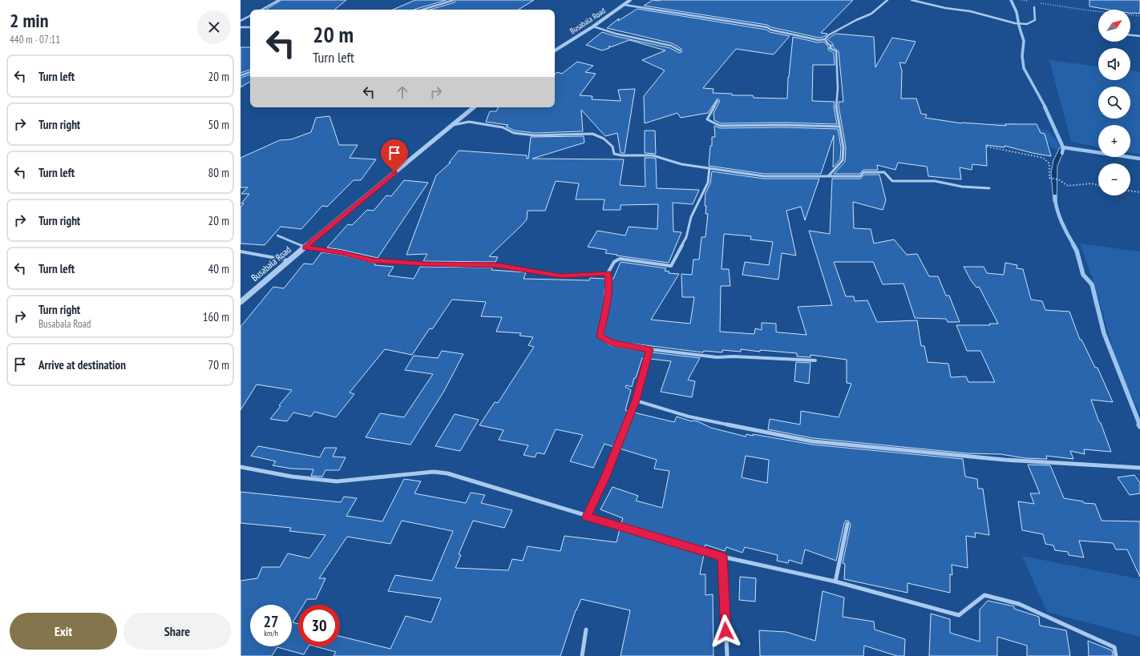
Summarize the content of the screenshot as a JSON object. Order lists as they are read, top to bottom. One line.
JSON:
{"streets":{"street":["Busabala Road"]},"north":"top right","page":{"heading":["2 min","440 m · 07:11"],"map_buttons":["+","−"],"turn":["20 m","Turn left"],"list":[{"name":"Turn left","value":"20 m"},{"name":"Turn right","value":"50 m"},{"name":"Turn left","value":"80 m"},{"name":"Turn right","value":"20 m"},{"name":"Turn left","value":"40 m"},{"name":"Turn right","note":"Busabala Road","value":"160 m"},{"name":"Arrive at destination","value":"70 m"}],"speed":"27 km/h","limit":"30","buttons":["Exit","Share"]}}
